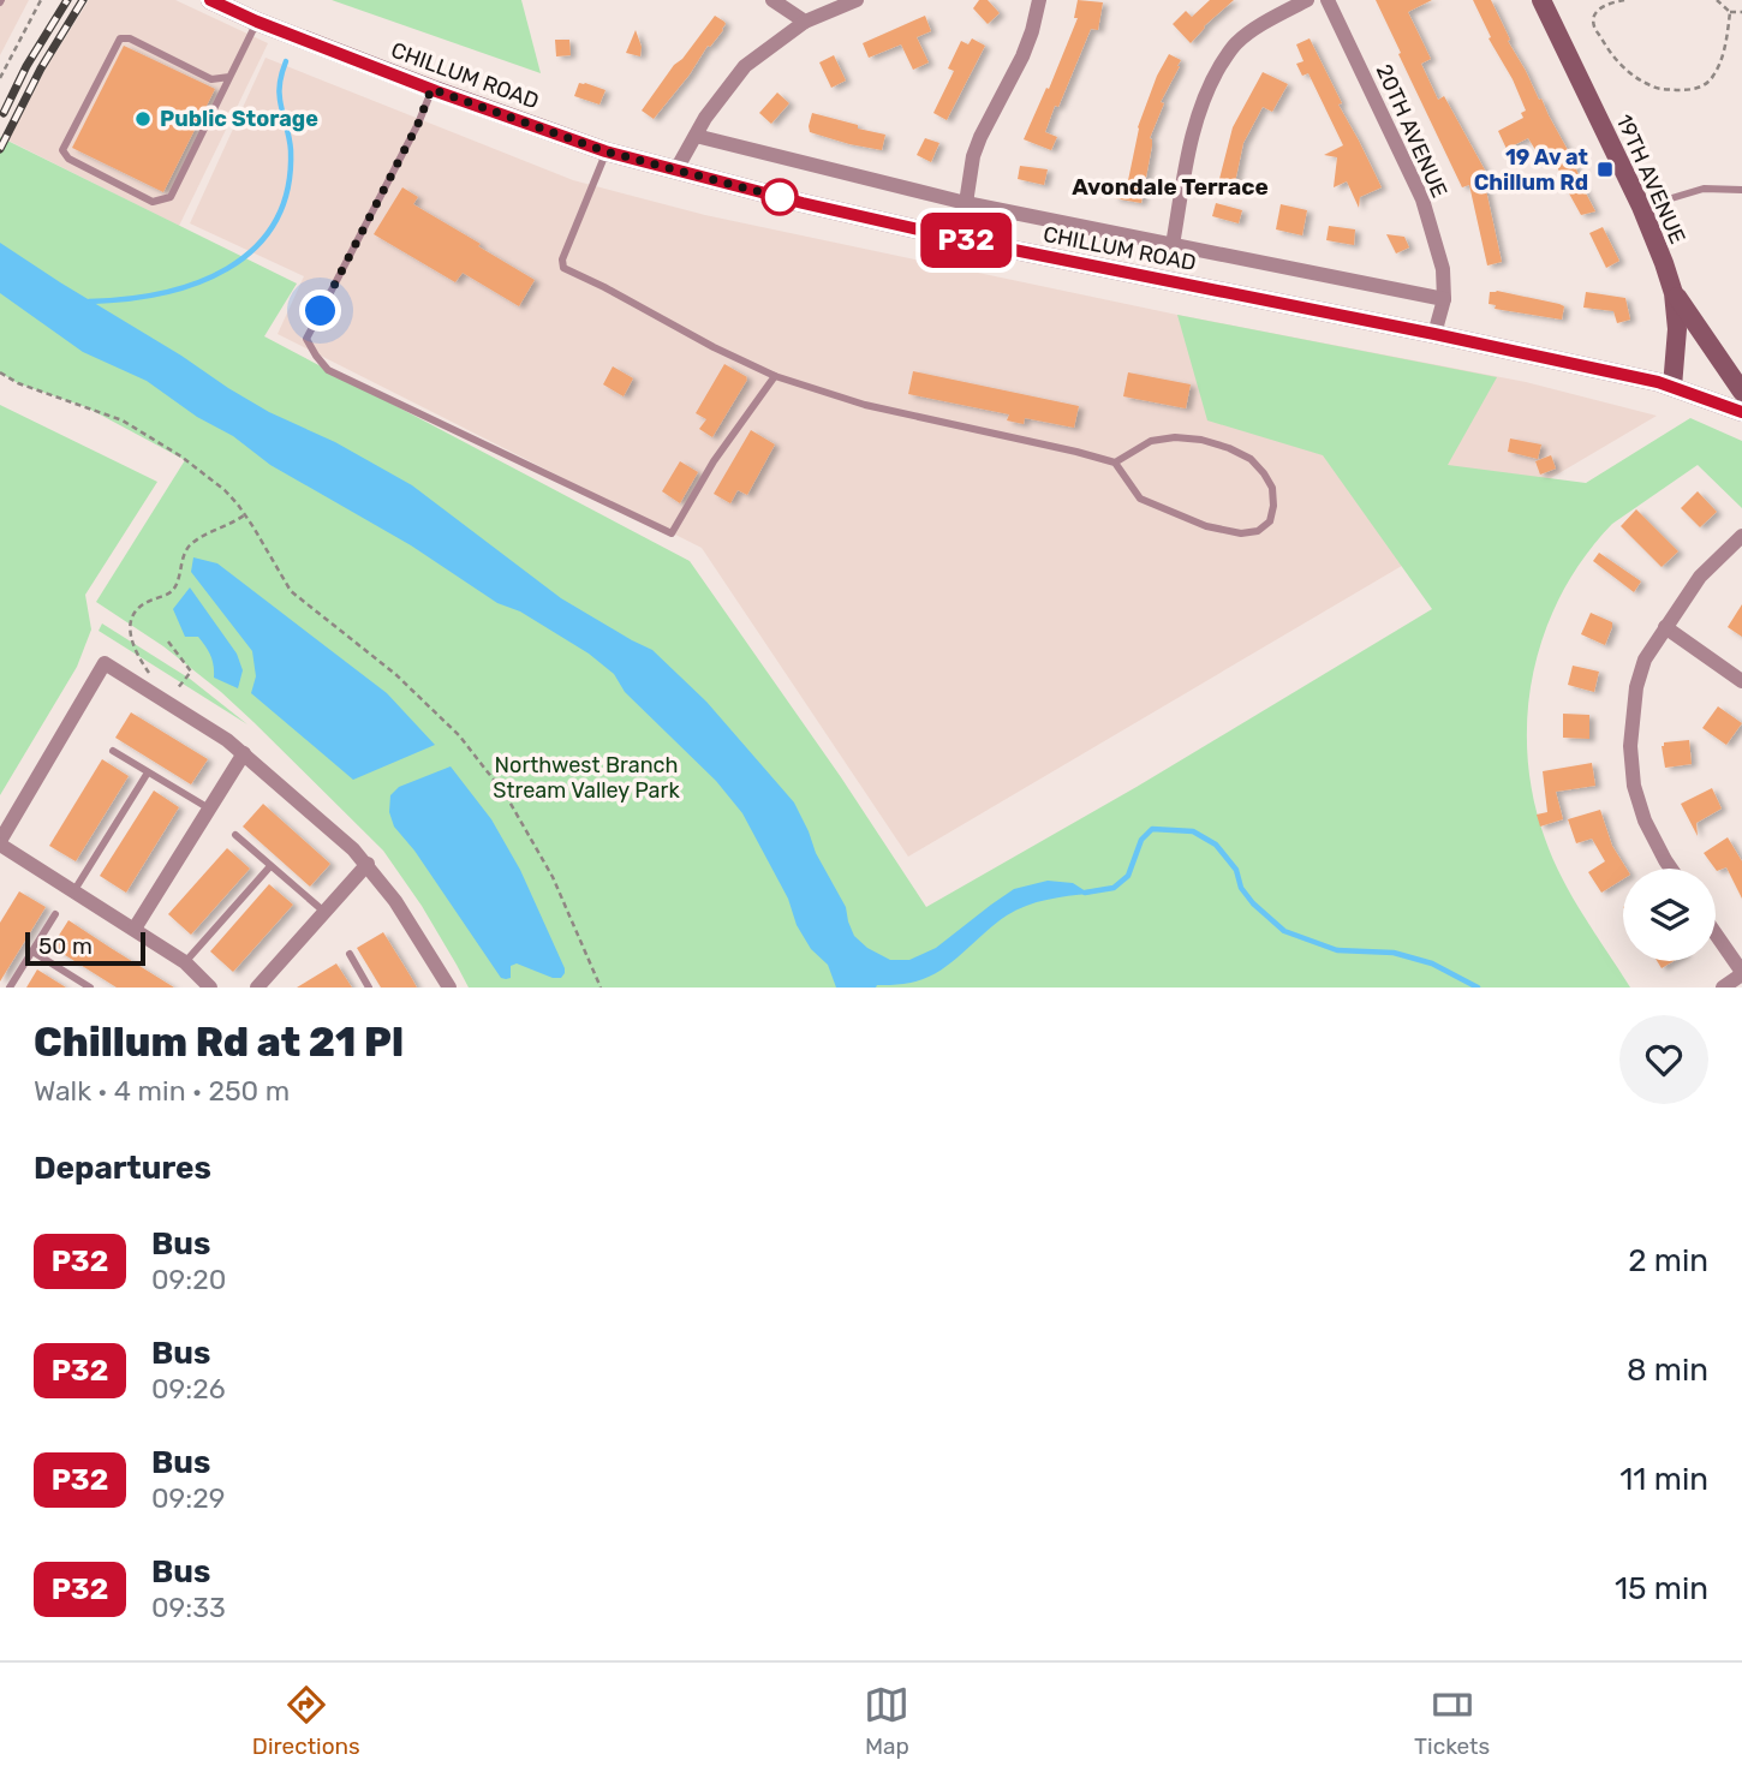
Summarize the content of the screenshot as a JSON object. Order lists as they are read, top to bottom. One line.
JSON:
{"streets":{"main road":["CHILLUM ROAD","19TH AVENUE"],"street":["20TH AVENUE"]},"crossings":[["CHILLUM ROAD","20TH AVENUE"],["CHILLUM ROAD","19TH AVENUE"]],"districts":["Avondale Terrace"],"parks":["Northwest Branch Stream Valley Park"],"places":{"other":["Public Storage"],"transit":["19 Av at Chillum Rd"]},"lines":["bus line P32"],"scale_bar":"50 m","page":{"on_map":"P32","scale":"50 m","heading":[["Chillum Rd at 21 Pl","Walk · 4 min · 250 m"],"Departures"],"list":[{"mark":"P32","name":"Bus","note":"09:20","value":"2 min"},{"mark":"P32","name":"Bus","note":"09:26","value":"8 min"},{"mark":"P32","name":"Bus","note":"09:29","value":"11 min"},{"mark":"P32","name":"Bus","note":"09:33","value":"15 min"}],"tabs":["Directions","Map","Tickets"]}}
